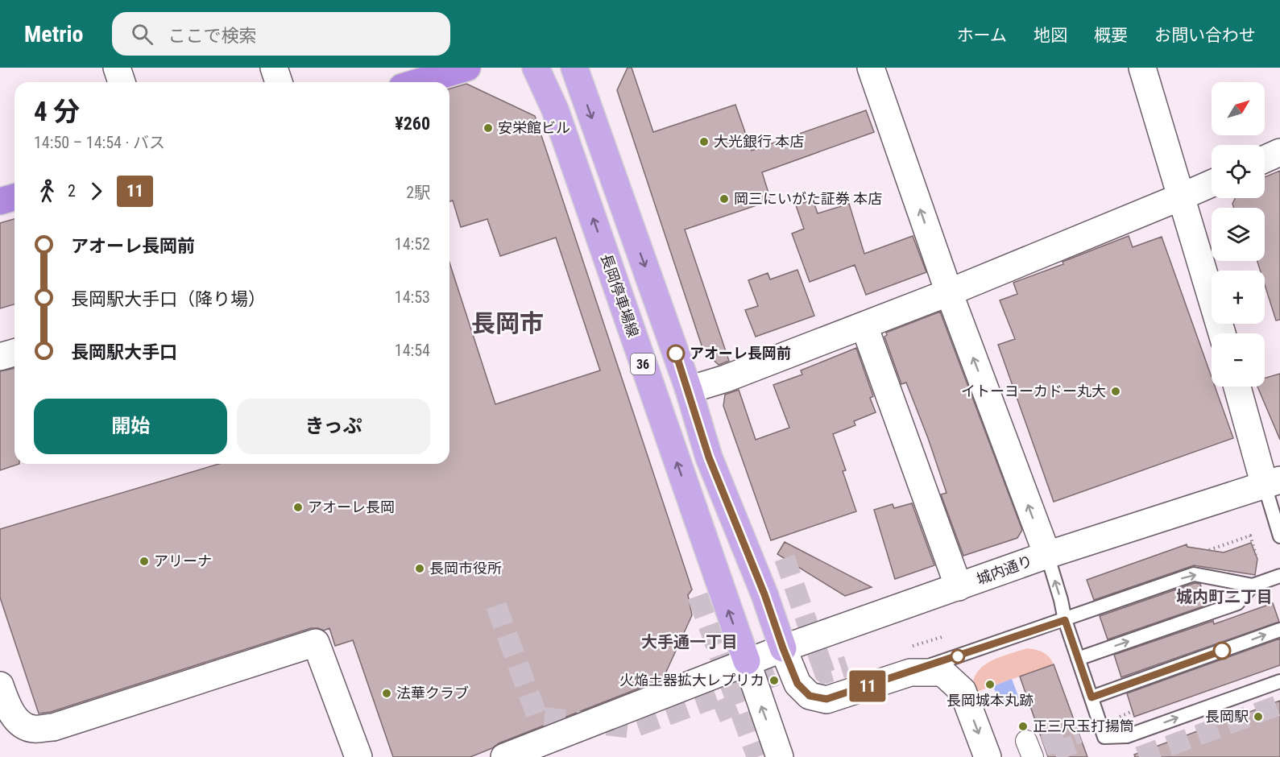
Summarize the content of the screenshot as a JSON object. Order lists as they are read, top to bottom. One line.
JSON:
{"streets":{"main road":["長岡停車場線","36"],"street":["城内通り"]},"crossings":[["長岡停車場線","城内通り"],["36","城内通り"]],"districts":["長岡市","城内町二丁目","大手通一丁目"],"places":["安栄館ビル","大光銀行 本店","岡三にいがた証券 本店","アオーレ長岡前","イトーヨーカドー丸大","アオーレ長岡","アリーナ","長岡市役所","火焔土器拡大レプリカ","長岡城本丸跡","法華クラブ","長岡駅","正三尺玉打揚筒"],"lines":["bus line 11"],"north":"top right","page":{"header":"Metrio","search":"ここで検索","nav":["ホーム","地図","概要","お問い合わせ"],"on_map":"11","map_buttons":["+","−"],"heading":["4 分","14:50 – 14:54 · バス","¥260"],"legs":["2","11","2駅"],"list":[{"name":"アオーレ長岡前","value":"14:52"},{"name":"長岡駅大手口（降り場）","value":"14:53"},{"name":"長岡駅大手口","value":"14:54"}],"buttons":["開始","きっぷ"]}}
